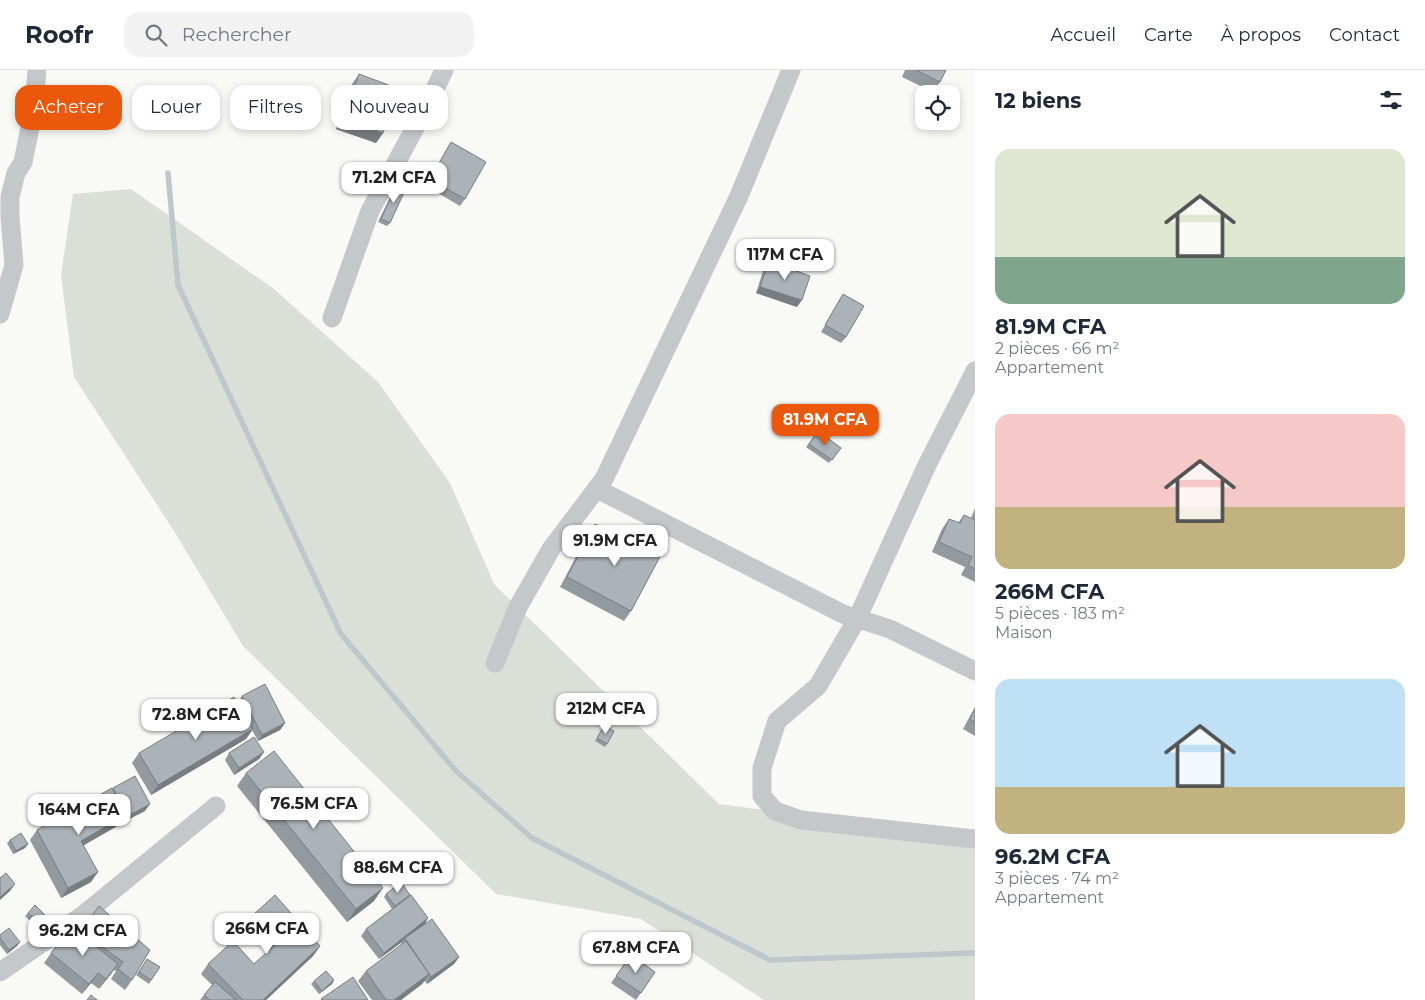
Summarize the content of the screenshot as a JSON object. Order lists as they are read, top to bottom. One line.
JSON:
{"page":{"header":"Roofr","search":"Rechercher","nav":["Accueil","Carte","À propos","Contact"],"heading":"12 biens","chip":["Acheter","Louer","Filtres","Nouveau"],"list":[{"name":"81.9M CFA","note":"2 pièces · 66 m² · Appartement"},{"name":"266M CFA","note":"5 pièces · 183 m² · Maison"},{"name":"96.2M CFA","note":"3 pièces · 74 m² · Appartement"}],"price":["71.2M CFA","117M CFA","81.9M CFA","91.9M CFA","212M CFA","72.8M CFA","76.5M CFA","164M CFA","88.6M CFA","266M CFA","96.2M CFA","67.8M CFA"]}}
